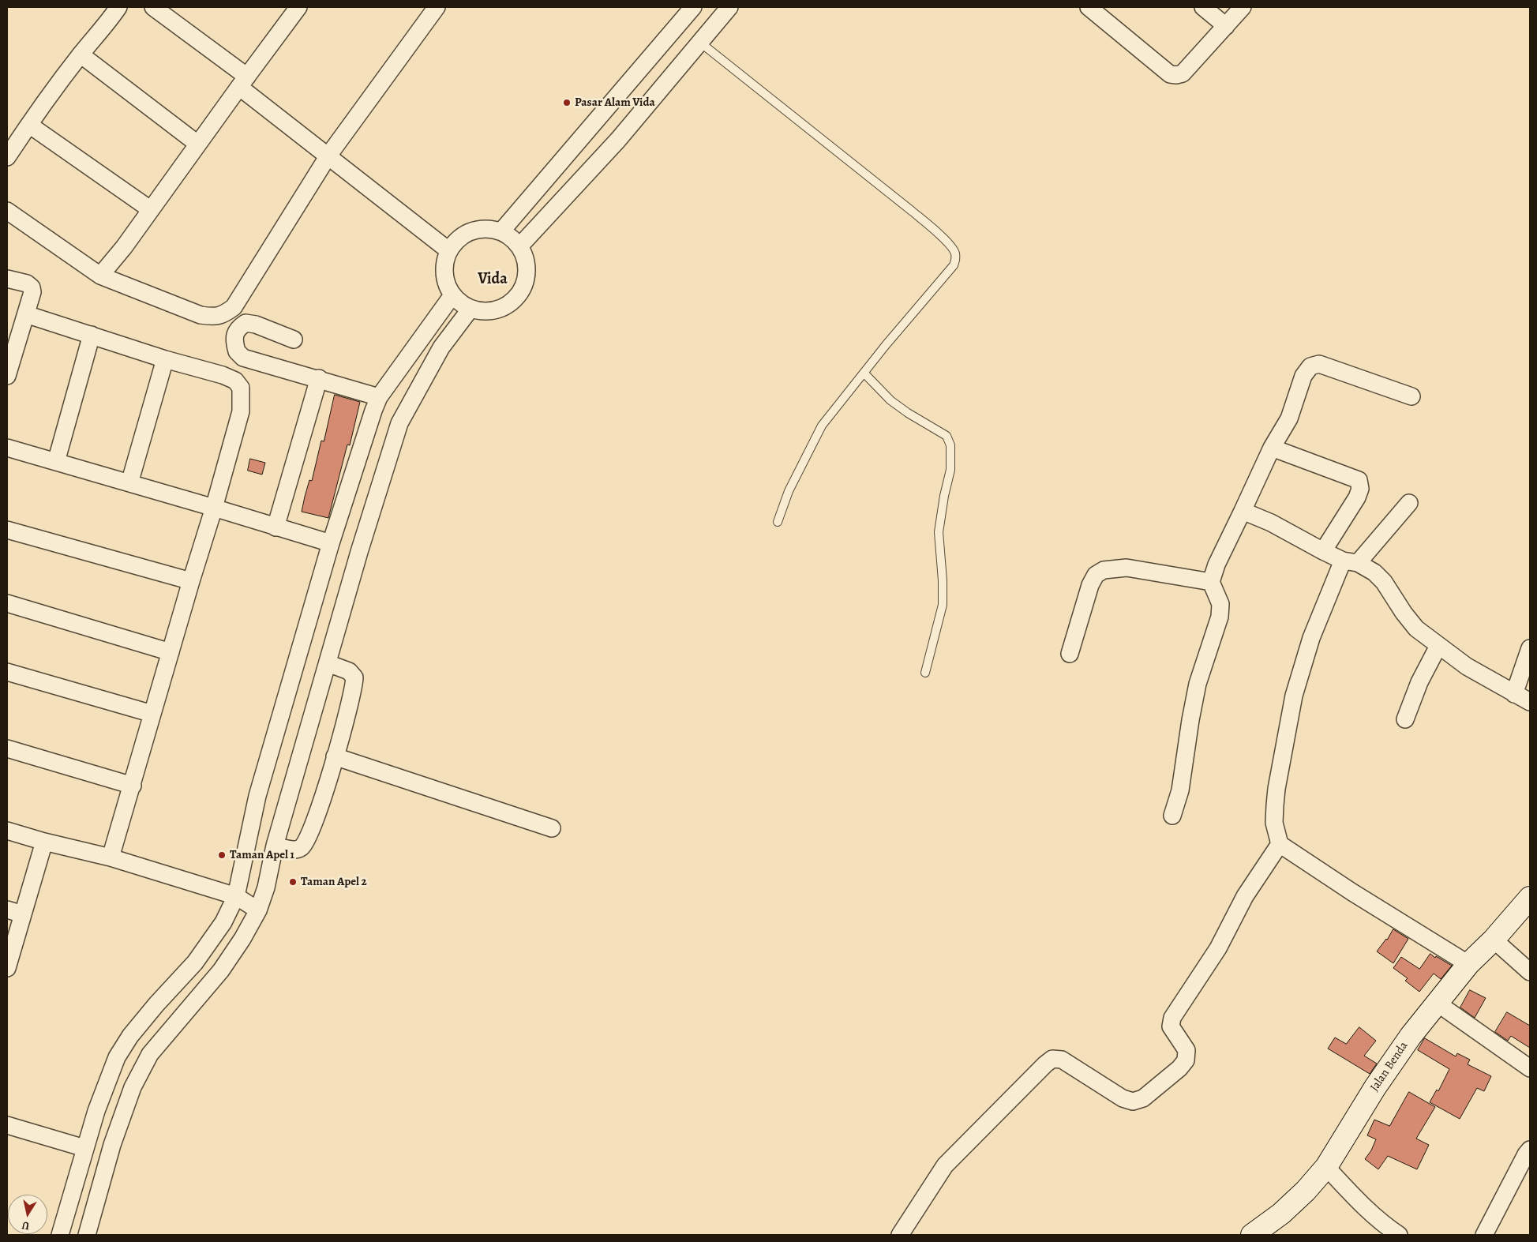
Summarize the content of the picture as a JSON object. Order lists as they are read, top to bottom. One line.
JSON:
{"streets":{"street":["Jalan Benda"]},"districts":["Vida"],"places":["Pasar Alam Vida","Taman Apel 1","Taman Apel 2"],"north":"bottom"}
